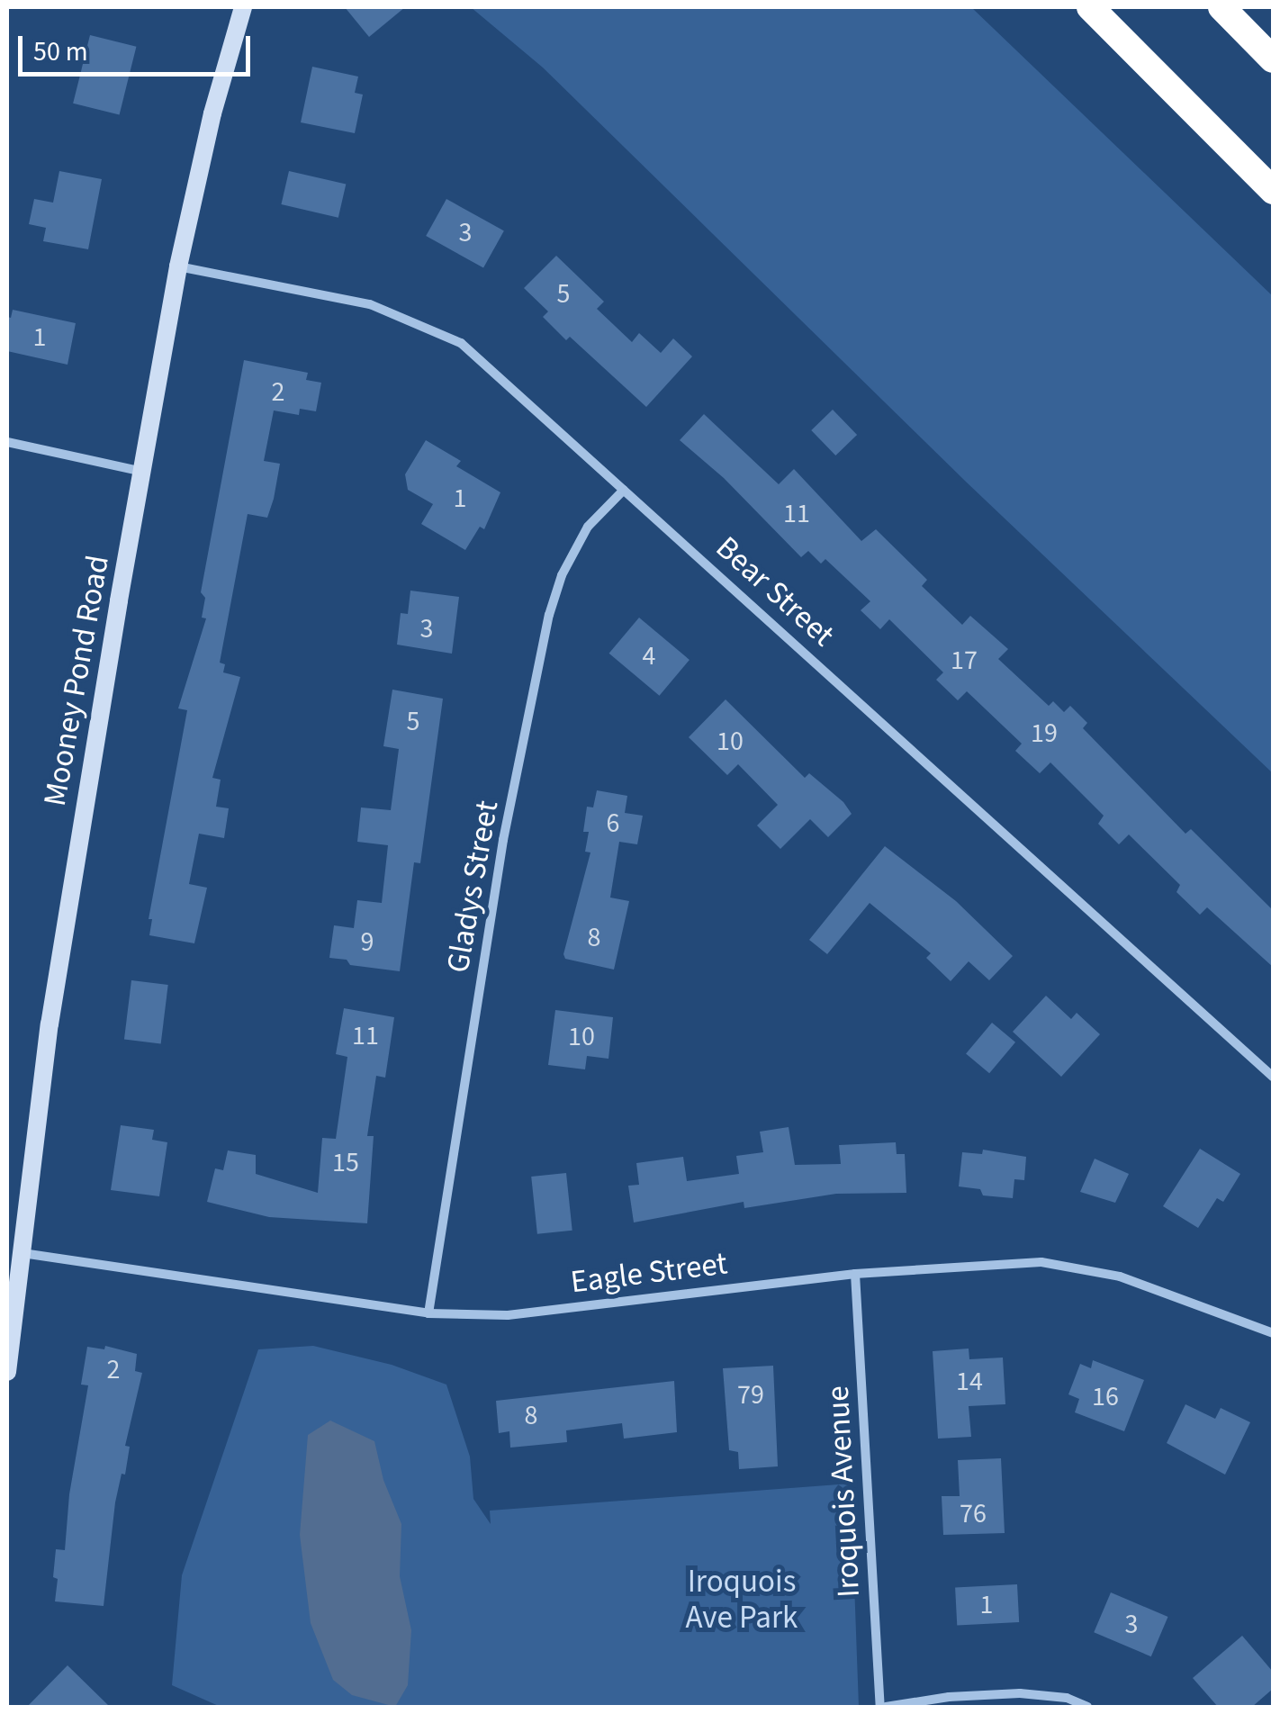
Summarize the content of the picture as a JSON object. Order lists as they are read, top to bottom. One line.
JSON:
{"streets":{"street":["Bear Street","Mooney Pond Road","Gladys Street","Eagle Street","Iroquois Avenue"]},"crossings":[["Bear Street","Mooney Pond Road"],["Bear Street","Gladys Street"],["Mooney Pond Road","Eagle Street"],["Gladys Street","Eagle Street"],["Eagle Street","Iroquois Avenue"]],"parks":["Iroquois Ave Park"],"house_numbers":["3","5","1","2","1","11","3","4","17","5","19","10","6","8","9","11","10","15","2","14","79","16","8","76","1","3"],"scale_bar":"50 m"}
